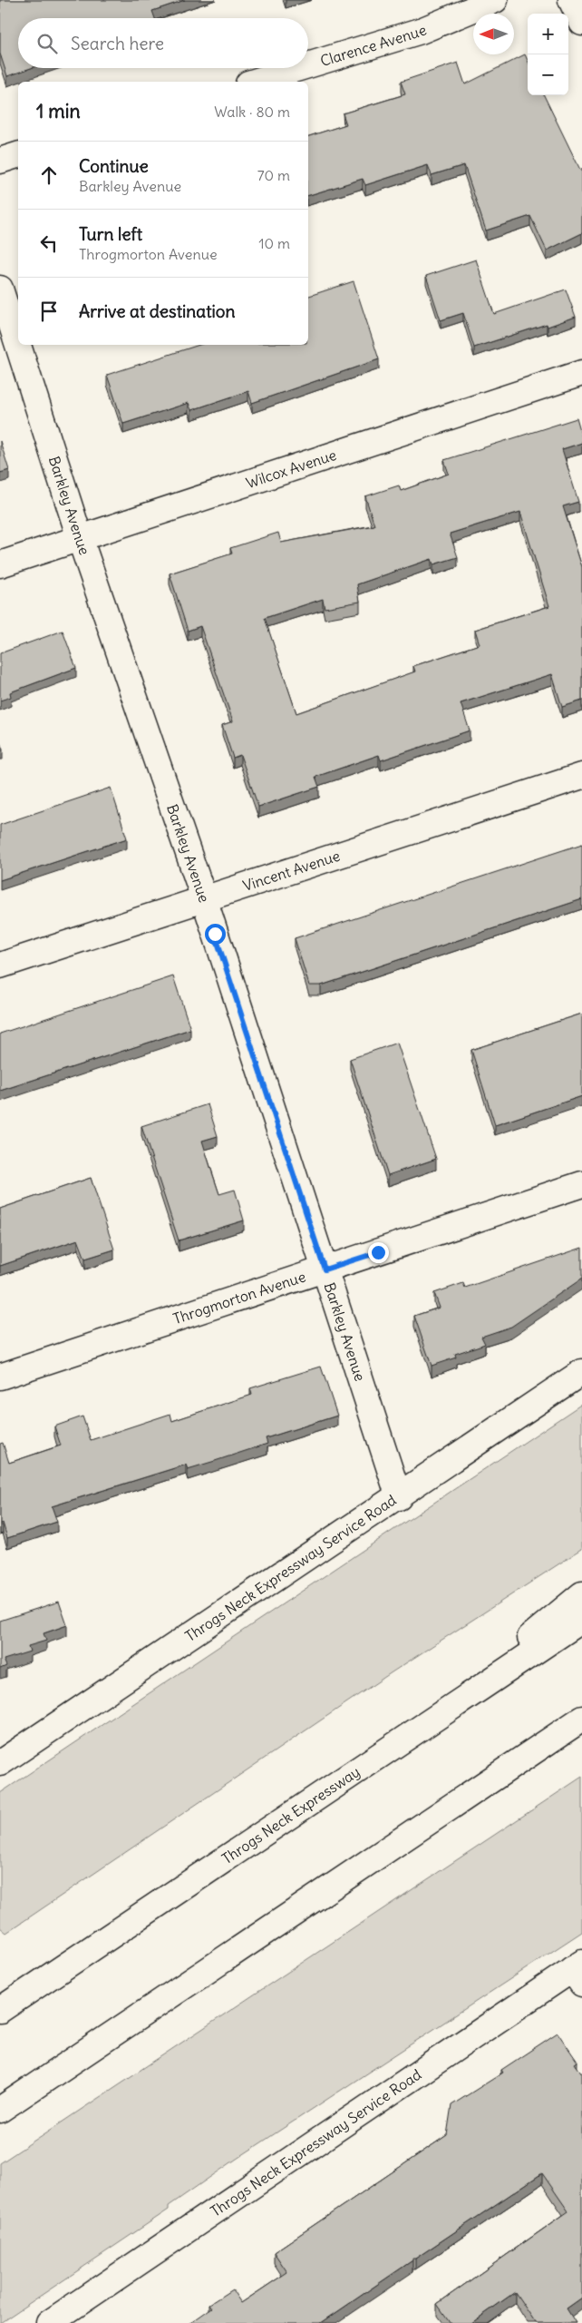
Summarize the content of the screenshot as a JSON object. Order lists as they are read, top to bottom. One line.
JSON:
{"streets":{"main road":["Clarence Avenue","Wilcox Avenue","Barkley Avenue","Vincent Avenue","Throgmorton Avenue","Throgs Neck Expressway Service Road","Throgs Neck Expressway"]},"crossings":[["Wilcox Avenue","Barkley Avenue"],["Barkley Avenue","Vincent Avenue"],["Barkley Avenue","Throgmorton Avenue"],["Barkley Avenue","Throgs Neck Expressway Service Road"]],"north":"left","page":{"map_buttons":["+","−"],"search":"Search here","heading":["1 min","Walk · 80 m"],"list":[["Continue","Barkley Avenue","70 m"],["Turn left","Throgmorton Avenue","10 m"],"Arrive at destination"]}}
